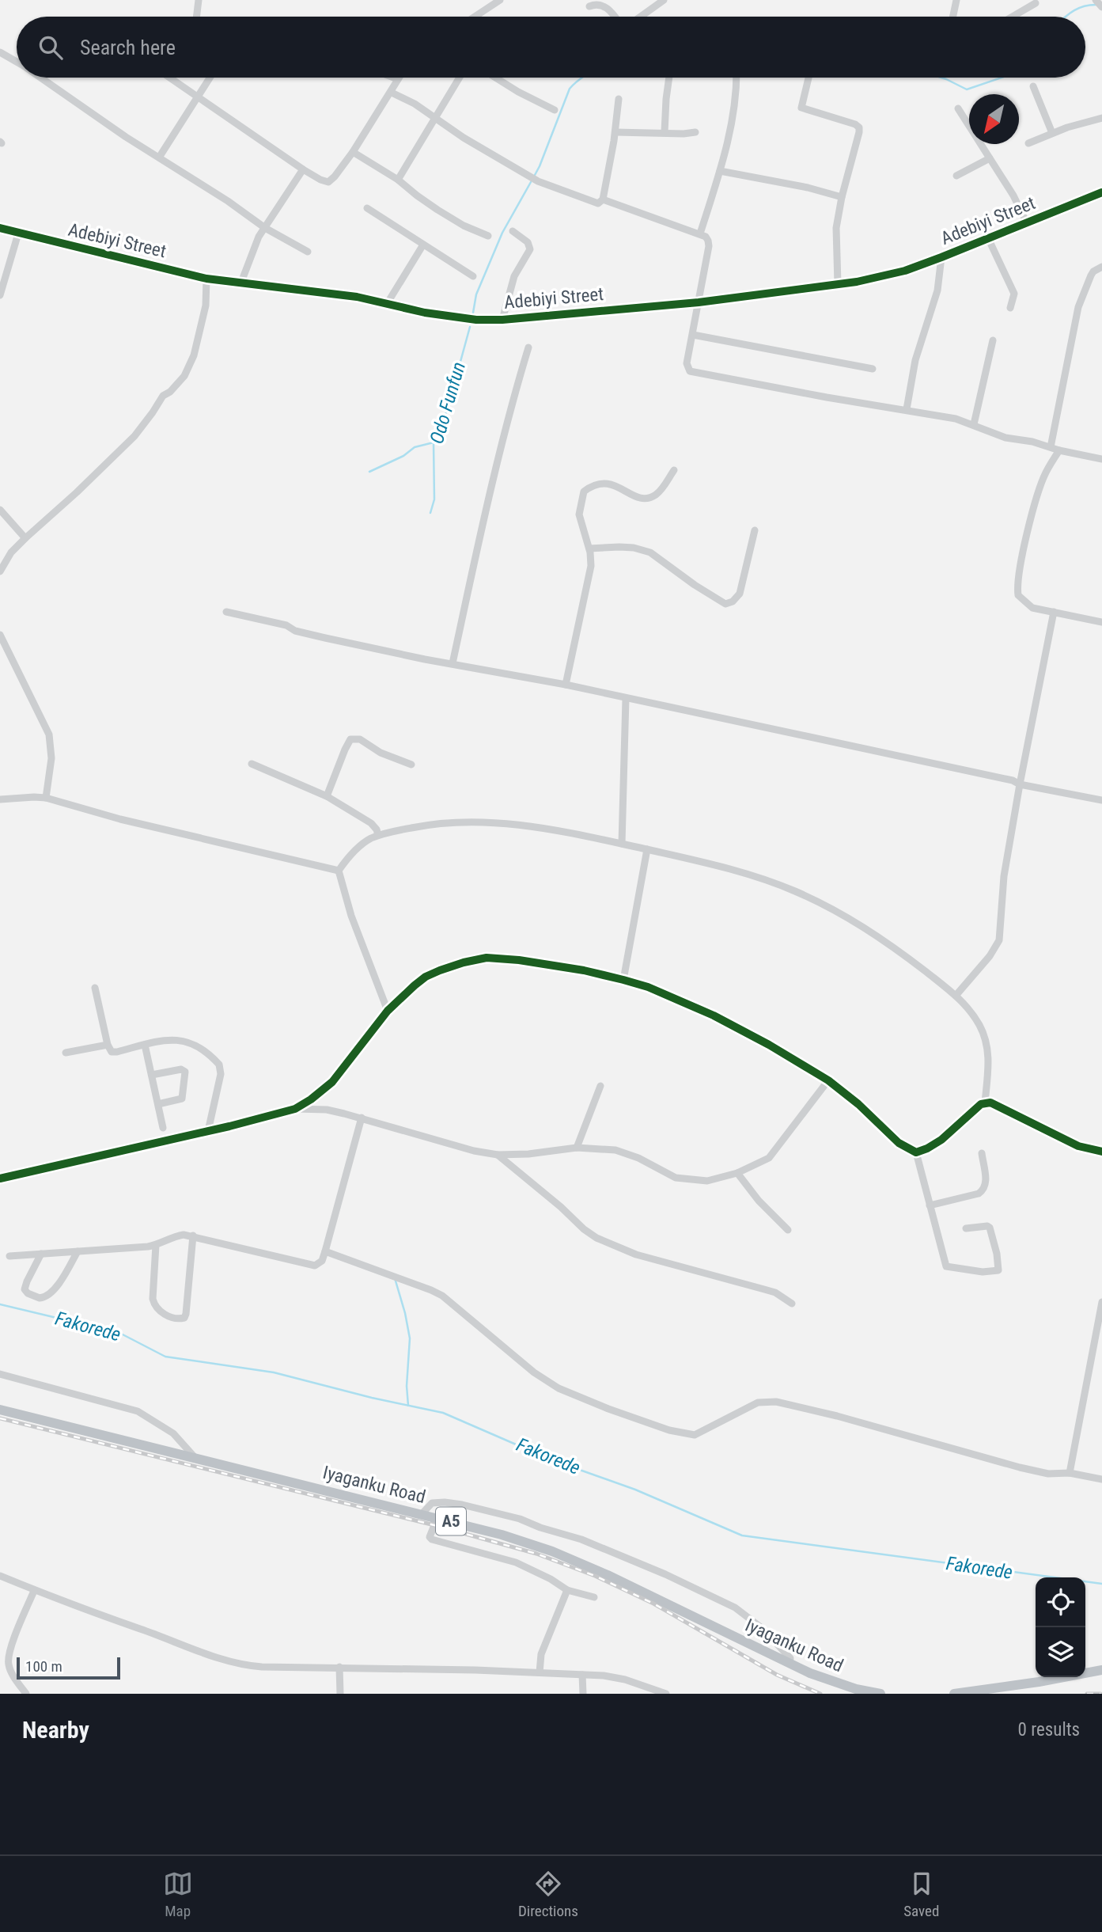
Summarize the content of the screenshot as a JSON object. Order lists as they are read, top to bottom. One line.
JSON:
{"streets":{"highway":["Iyaganku Road","A5"],"street":["Adebiyi Street"]},"water":["Odo Funfun","Fakorede"],"scale_bar":"100 m","north":"bottom left","page":{"search":"Search here","scale":"100 m","heading":["Nearby","0 results"],"nav":["Map","Directions","Saved"]}}
